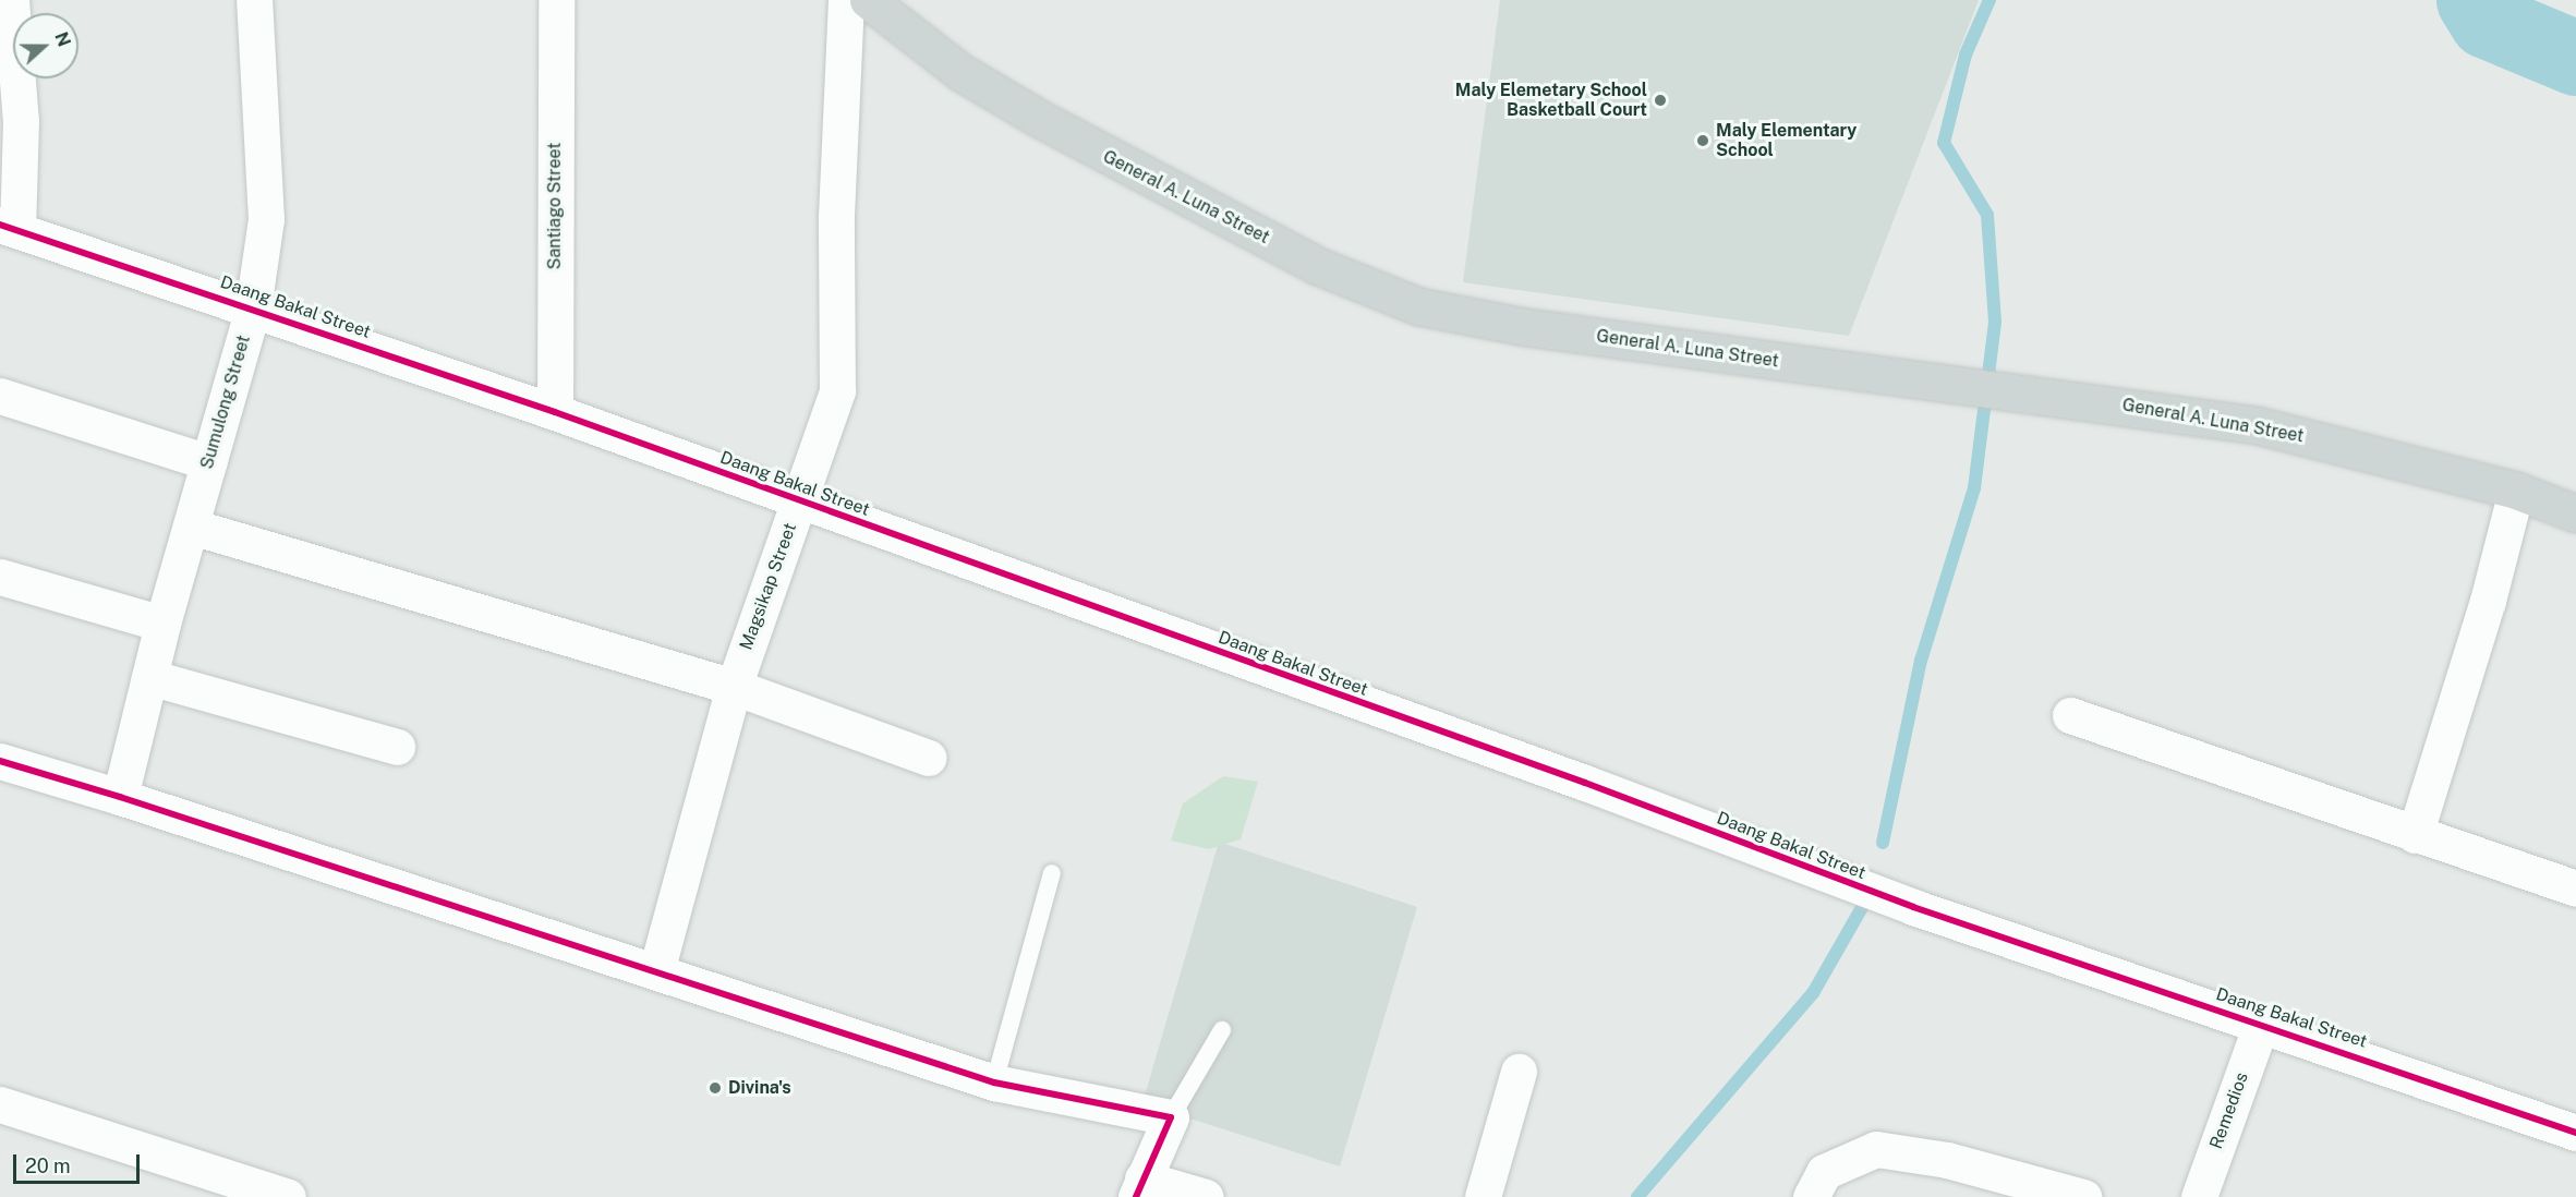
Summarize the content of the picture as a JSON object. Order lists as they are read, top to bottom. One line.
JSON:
{"streets":{"main road":["General A. Luna Street"],"street":["Santiago Street","Daang Bakal Street","Sumulong Street","Magsikap Street","Remedios"]},"crossings":[["Santiago Street","Daang Bakal Street"],["Daang Bakal Street","Sumulong Street"],["Daang Bakal Street","Magsikap Street"],["Daang Bakal Street","Remedios"]],"places":["Maly Elemetary School Basketball Court","Maly Elementary School","Divina's"],"scale_bar":"20 m","north":"right"}
